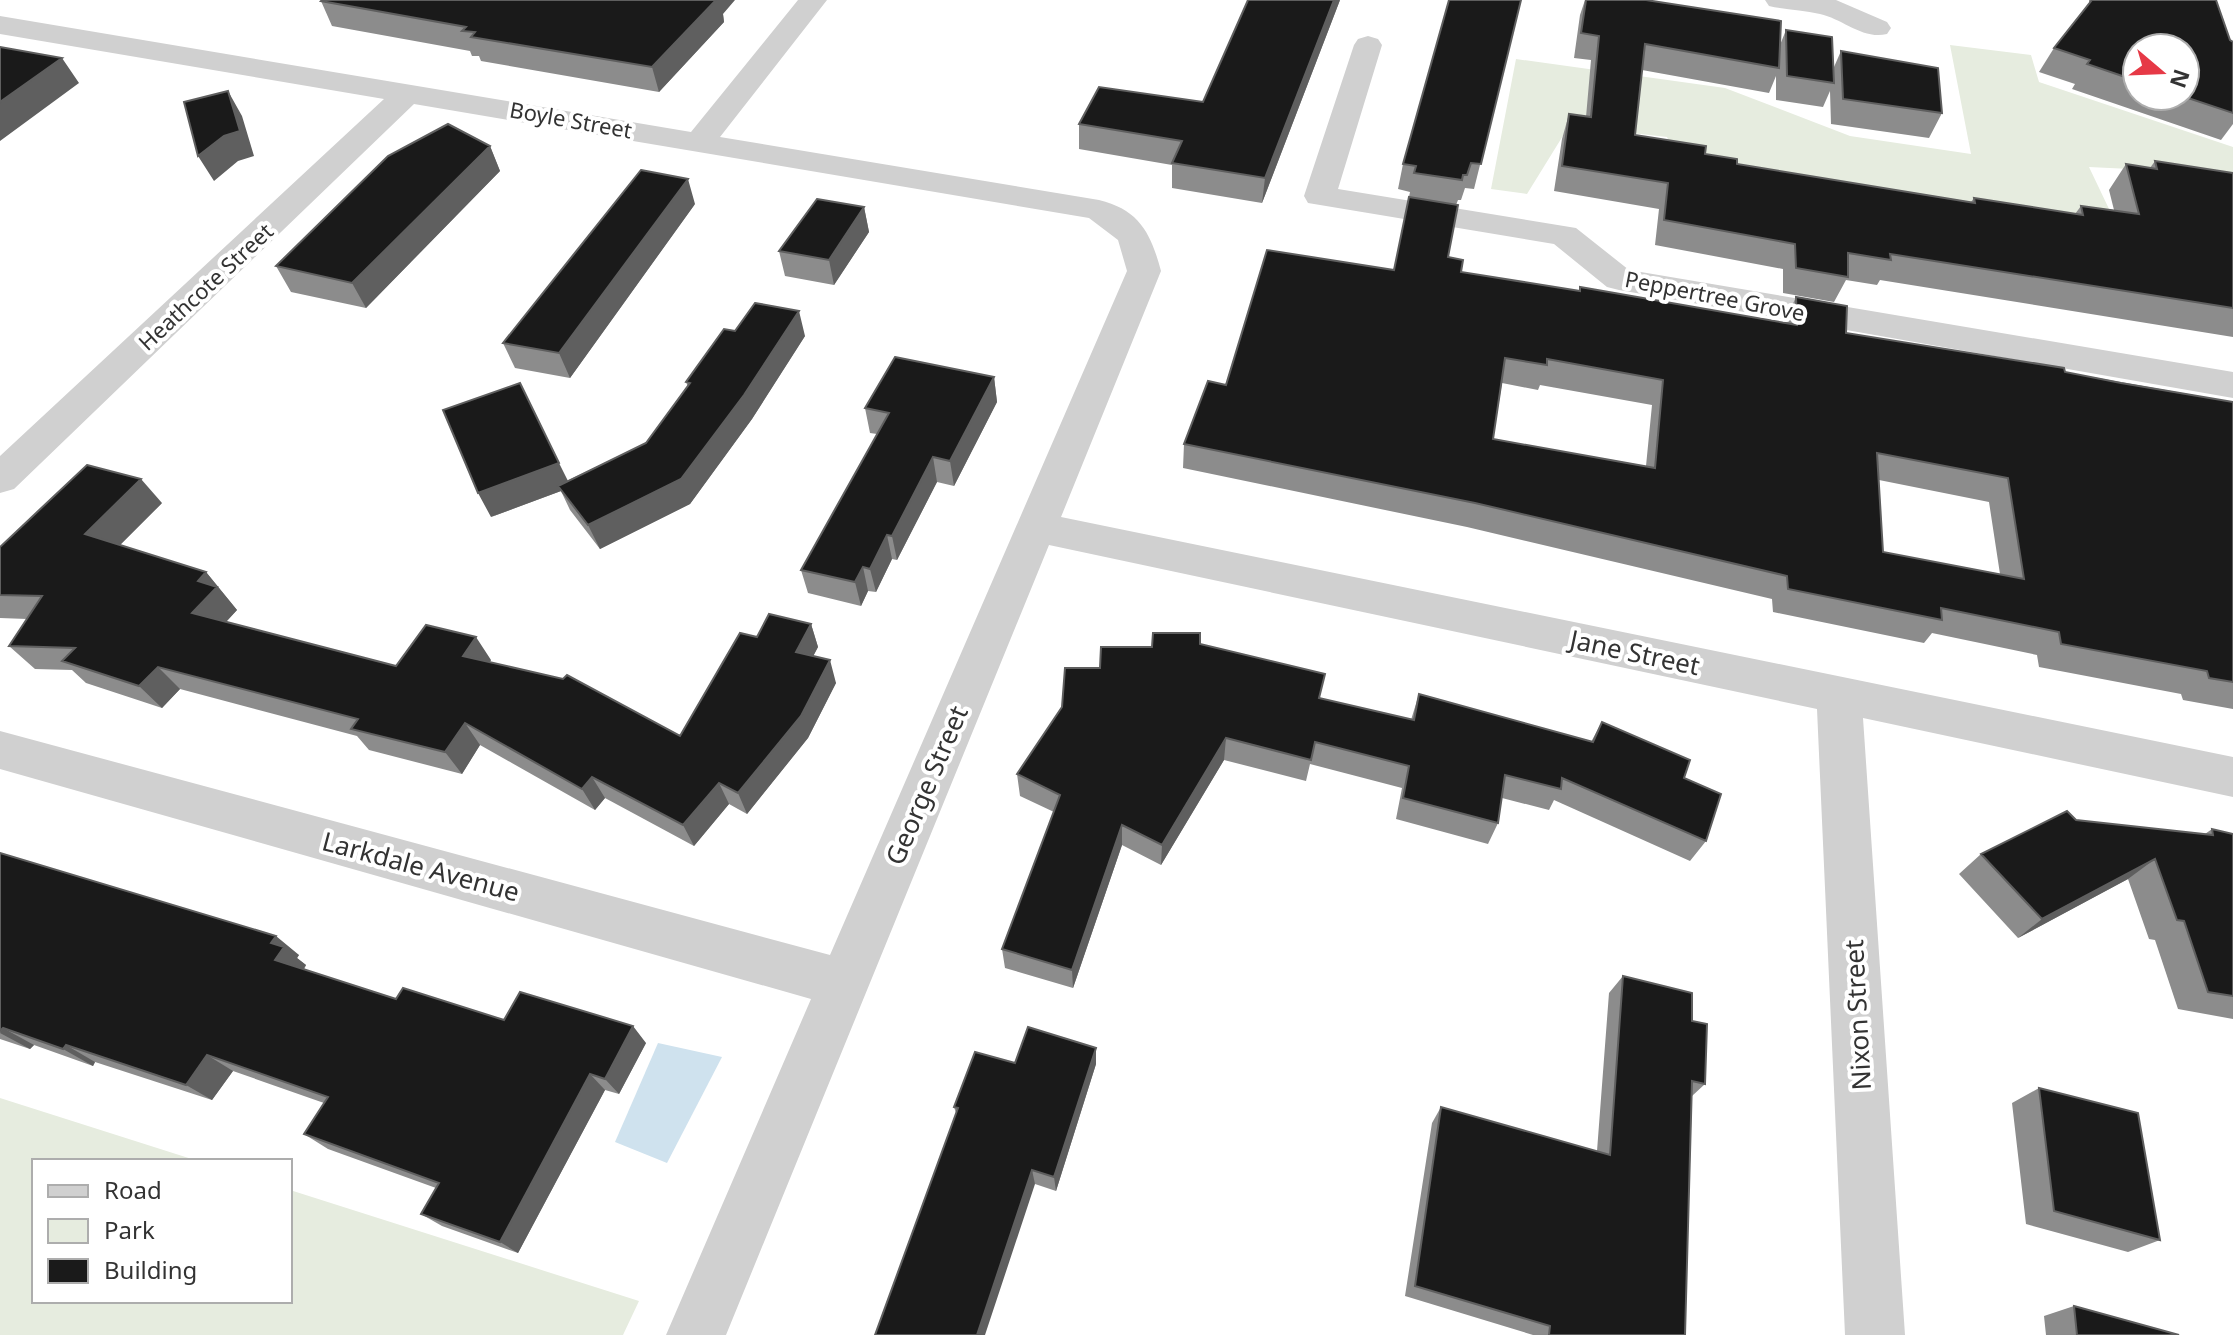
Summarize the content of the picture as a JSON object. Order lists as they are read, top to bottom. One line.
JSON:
{"streets":{"street":["Boyle Street","Heathcote Street","Peppertree Grove","Jane Street","George Street","Larkdale Avenue","Nixon Street"]},"crossings":[["Boyle Street","Heathcote Street"],["Boyle Street","George Street"],["Jane Street","George Street"],["Jane Street","Nixon Street"],["George Street","Larkdale Avenue"]],"legend":["Road","Park","Building"],"north":"right"}
